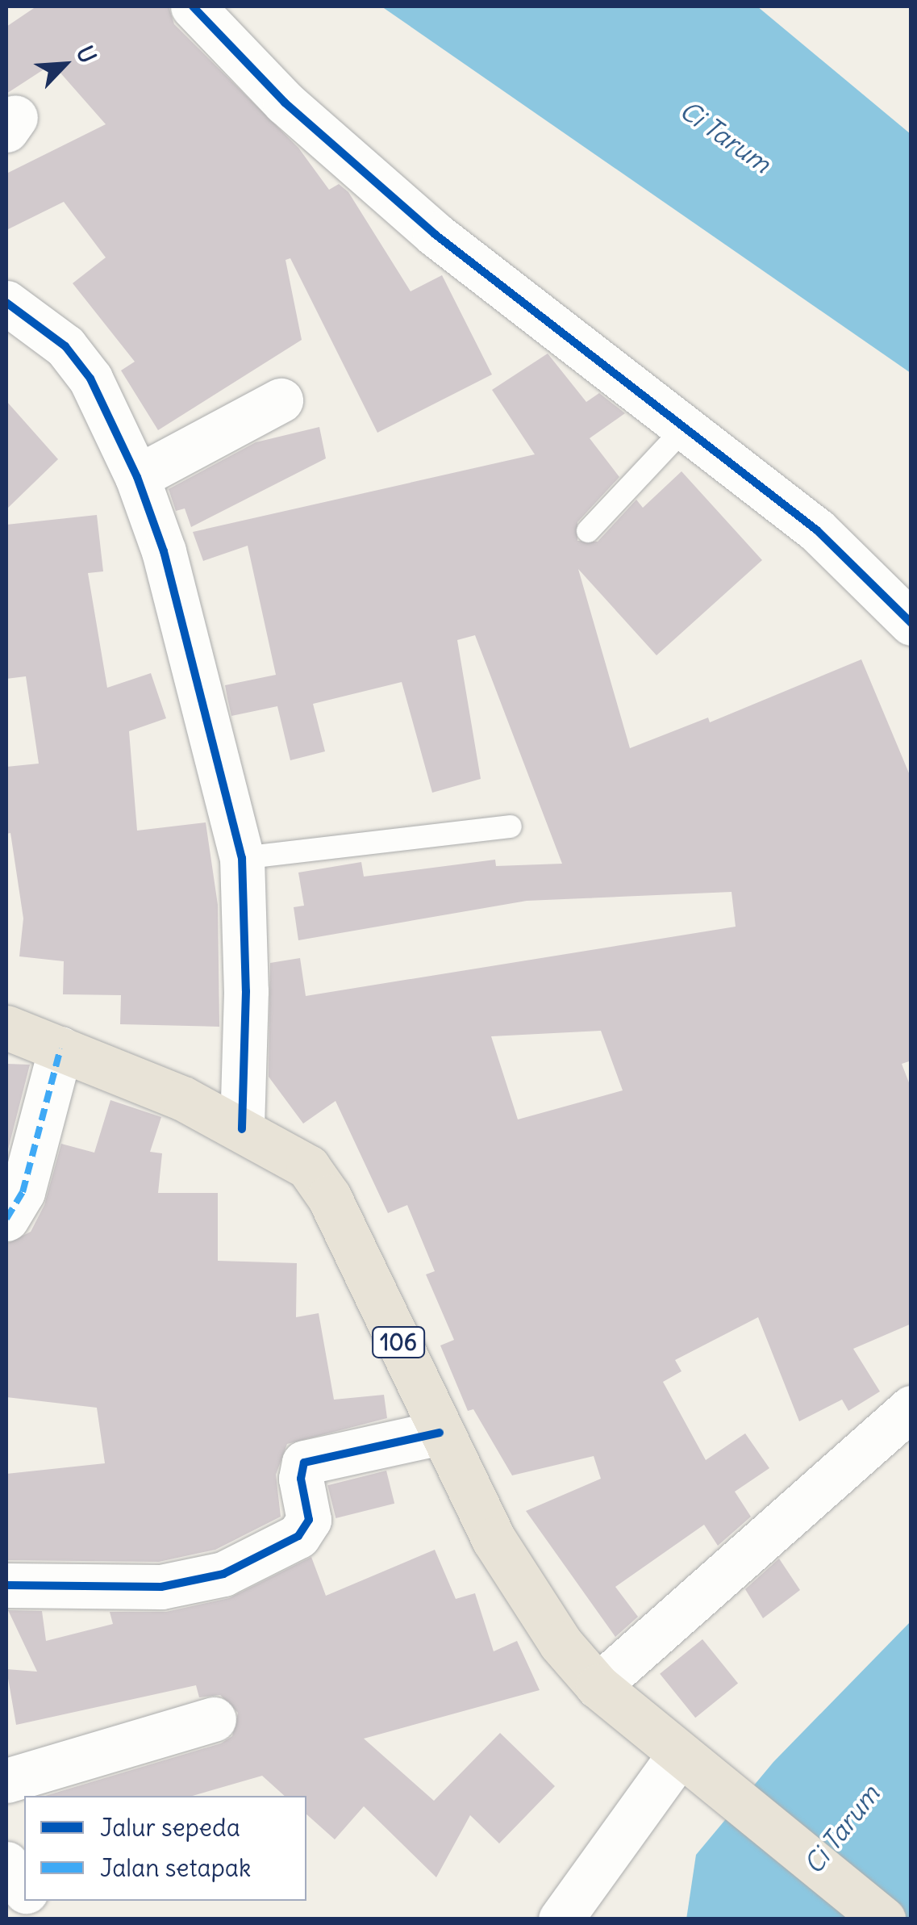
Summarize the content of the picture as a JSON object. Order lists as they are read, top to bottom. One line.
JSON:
{"streets":{"main road":["106"]},"water":["Ci Tarum"],"legend":["Jalur sepeda","Jalan setapak"],"north":"top right"}
